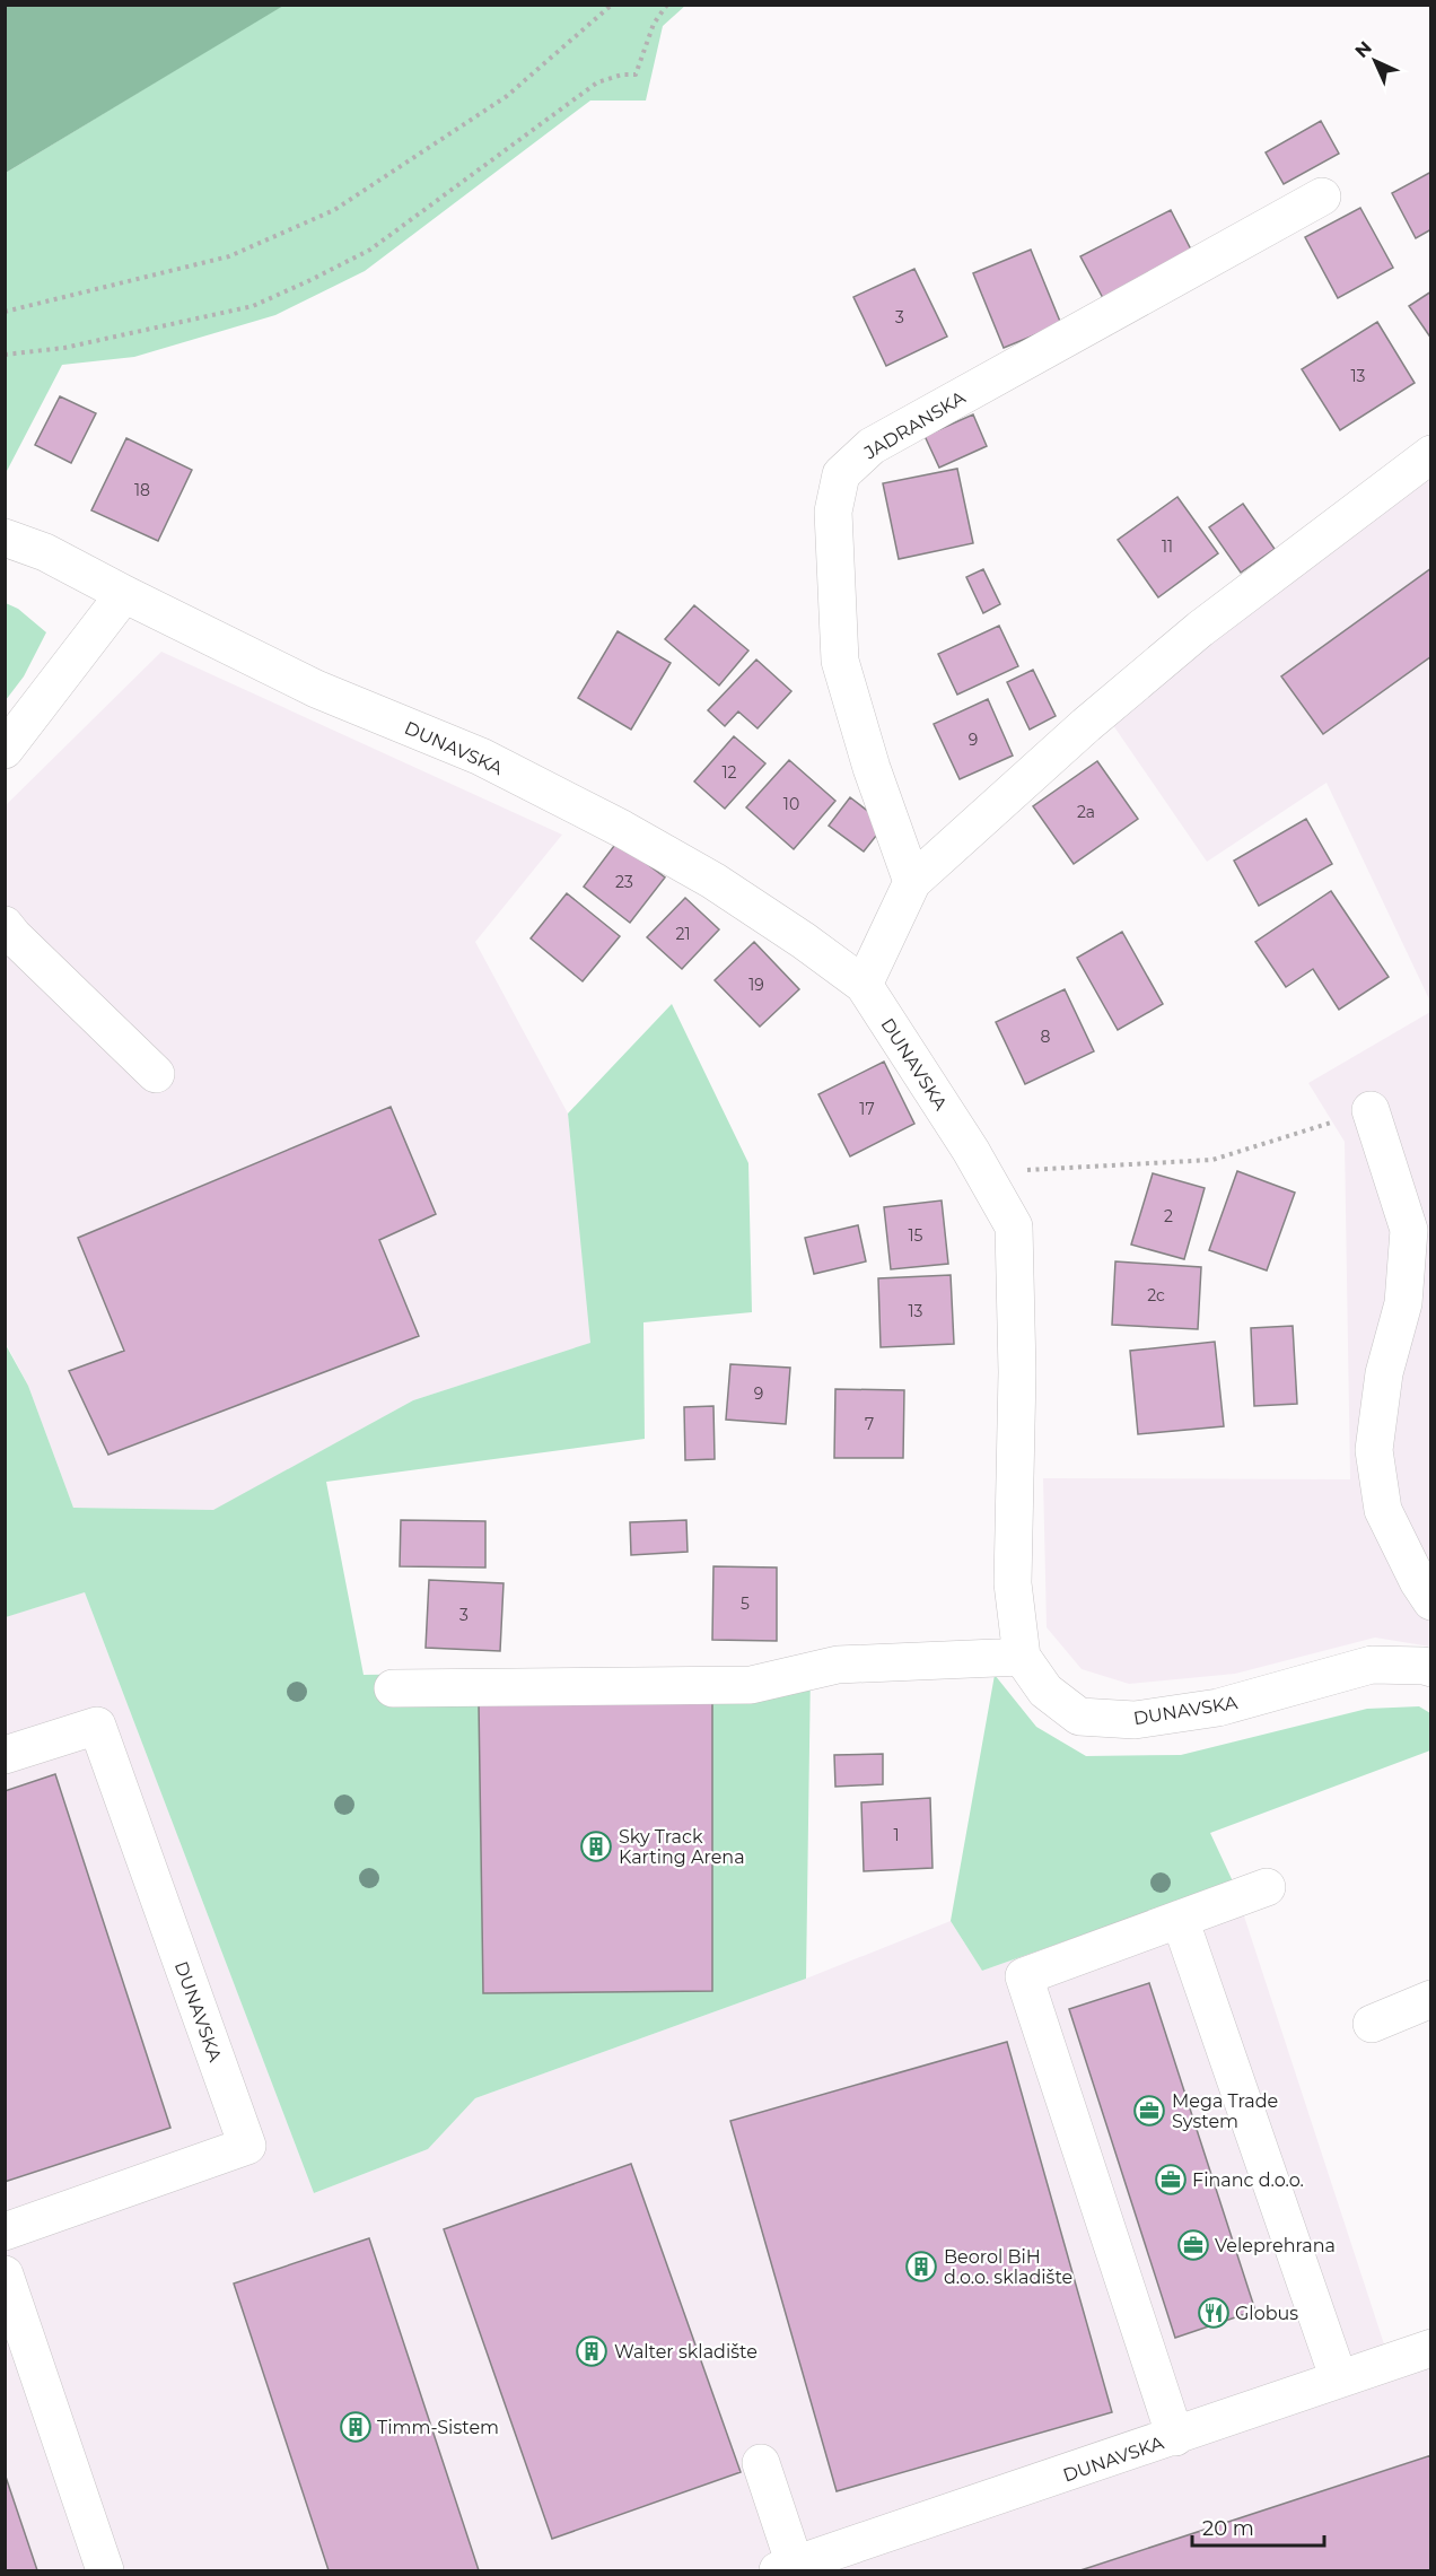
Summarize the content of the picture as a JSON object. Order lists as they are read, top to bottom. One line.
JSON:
{"streets":{"street":["JADRANSKA","DUNAVSKA"]},"places":{"building":["Sky Track Karting Arena","Beorol BiH d.o.o. skladište","Walter skladište","Timm-Sistem"],"office":["Mega Trade System","Financ d.o.o.","Veleprehrana"],"restaurant":["Globus"]},"house_numbers":["3","13","18","11","9","12","10","2a","23","21","19","8","17","2","15","2c","13","9","7","5","3","1"],"scale_bar":"20 m","north":"top left"}
